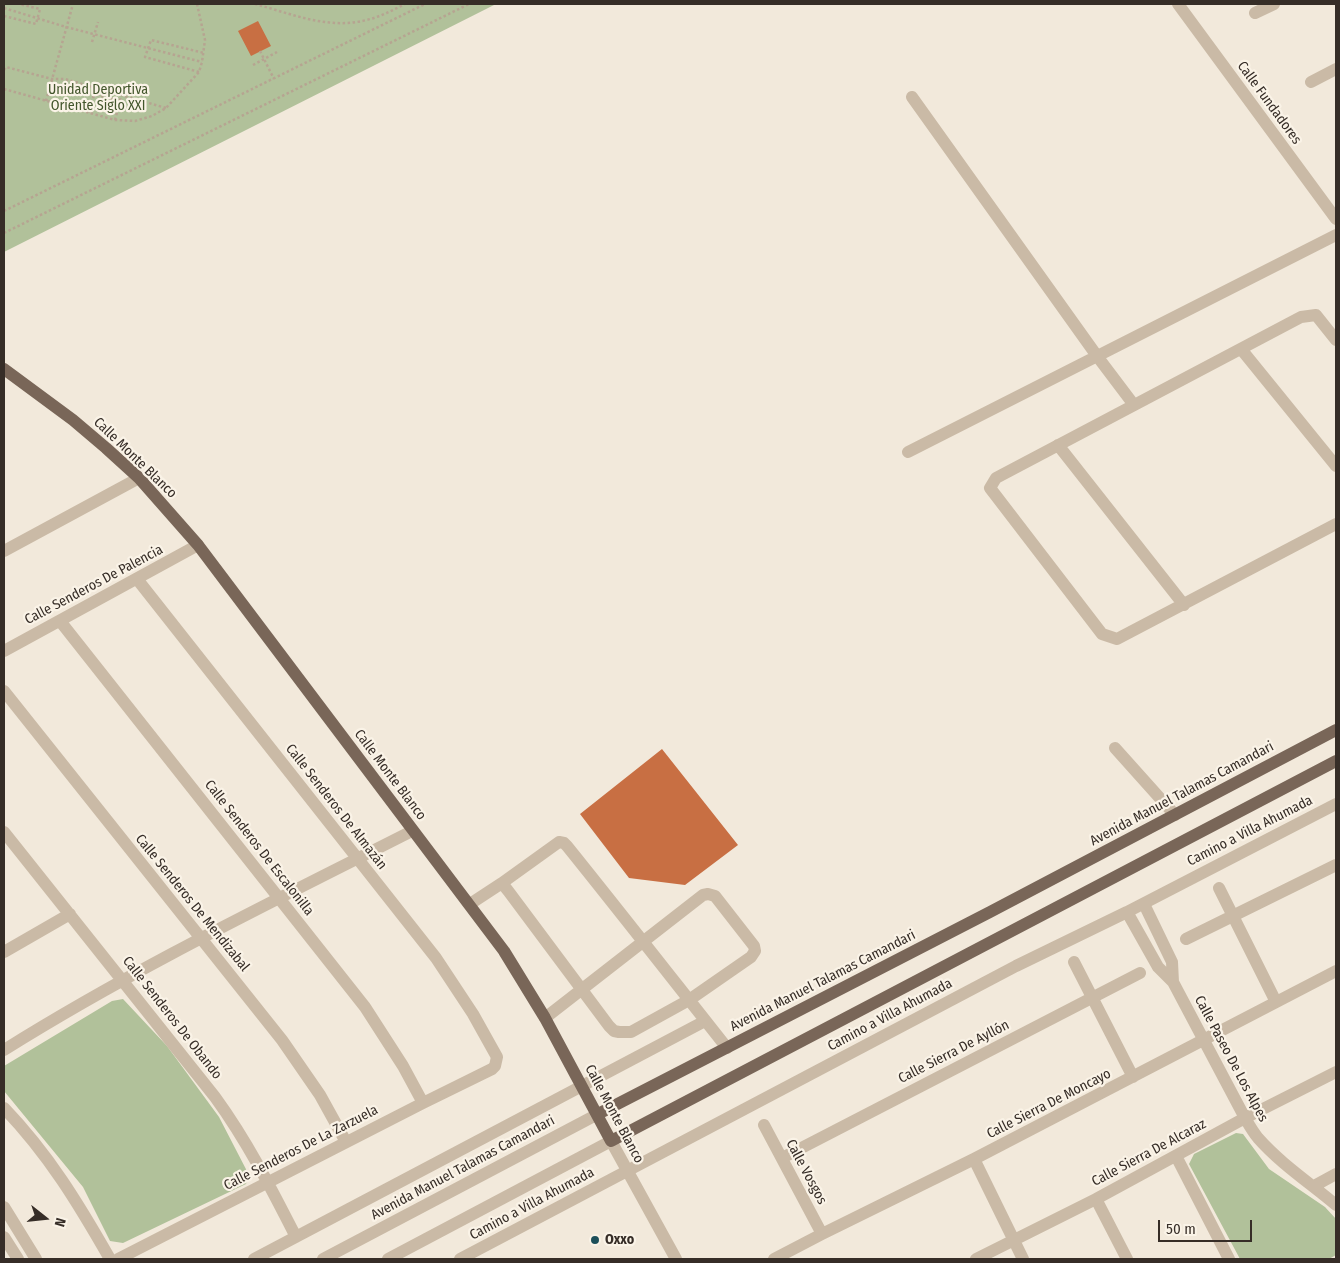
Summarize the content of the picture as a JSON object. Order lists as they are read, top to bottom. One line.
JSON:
{"streets":{"main road":["Calle Monte Blanco","Avenida Manuel Talamas Camandari"],"street":["Calle Fundadores","Calle Senderos De Palencia","Calle Senderos De Almazán","Camino a Villa Ahumada","Calle Senderos De Escalonilla","Calle Senderos De Mendizabal","Calle Senderos De Obando","Calle Sierra De Ayllón","Calle Paseo De Los Alpes","Calle Sierra De Moncayo","Calle Senderos De La Zarzuela","Calle Sierra De Alcaraz","Calle Vosgos"]},"crossings":[["Calle Monte Blanco","Calle Senderos De Palencia"],["Calle Monte Blanco","Avenida Manuel Talamas Camandari"],["Calle Monte Blanco","Camino a Villa Ahumada"],["Calle Senderos De Palencia","Calle Senderos De Almazán"],["Calle Senderos De Palencia","Calle Senderos De Escalonilla"],["Calle Senderos De Almazán","Calle Senderos De La Zarzuela"],["Camino a Villa Ahumada","Calle Paseo De Los Alpes"],["Calle Senderos De Escalonilla","Calle Senderos De La Zarzuela"],["Calle Senderos De Mendizabal","Calle Senderos De La Zarzuela"],["Calle Senderos De Obando","Calle Senderos De La Zarzuela"],["Calle Sierra De Ayllón","Calle Vosgos"],["Calle Paseo De Los Alpes","Calle Sierra De Moncayo"],["Calle Paseo De Los Alpes","Calle Sierra De Alcaraz"],["Calle Sierra De Moncayo","Calle Vosgos"]],"parks":["Unidad Deportiva Oriente Siglo XXI"],"places":["Oxxo"],"scale_bar":"50 m","north":"right"}
